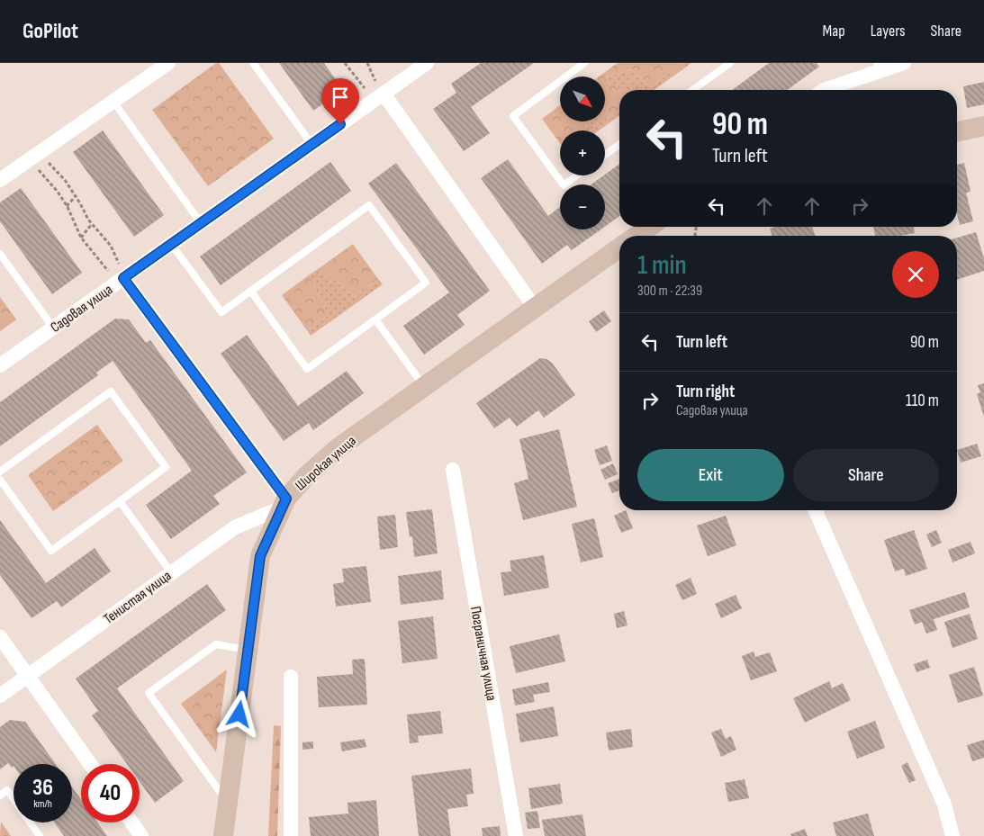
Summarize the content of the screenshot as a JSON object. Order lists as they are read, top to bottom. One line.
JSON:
{"streets":{"street":["Садовая улица","Широкая улица","Тенистая улица","Пограничная улица"]},"crossings":[["Широкая улица","Тенистая улица"]],"north":"bottom right","page":{"header":"GoPilot","nav":["Map","Layers","Share"],"map_buttons":["+","−"],"turn":["90 m","Turn left"],"heading":["1 min","300 m · 22:39"],"list":[{"name":"Turn left","value":"90 m"},{"name":"Turn right","note":"Садовая улица","value":"110 m"}],"buttons":["Exit","Share"],"speed":"36 km/h","limit":"40"}}
